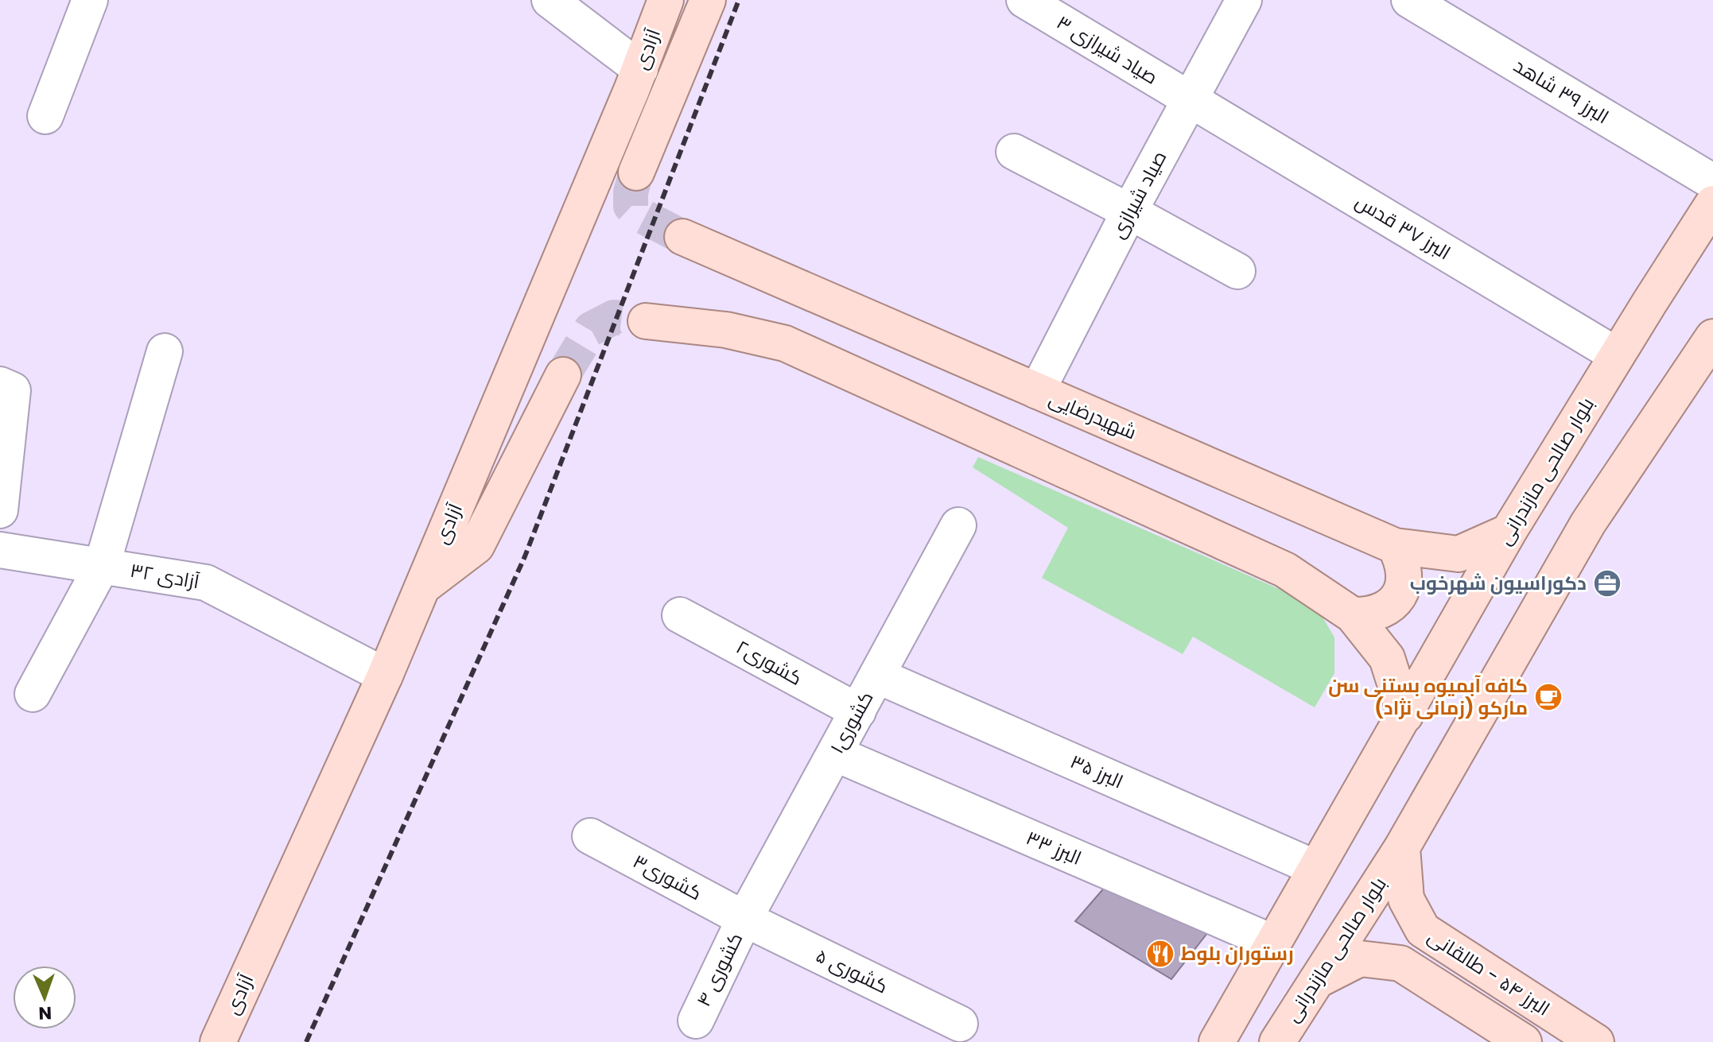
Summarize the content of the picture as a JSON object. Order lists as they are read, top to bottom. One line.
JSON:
{"streets":{"main road":["آزادی","شهیدرضایی","بلوار صالحی مازندرانی","البرز ۵۴ - طالقانی"],"street":["صیاد شیرازی ۳","البرز ۳۹ شاهد","صیاد شیرازی","البرز ۳۷ قدس","آزادی ۳۲","کشوری۲","کشوری۱","البرز ۳۵","البرز ۳۳","کشوری۳","کشوری ۴","کشوری ۵"]},"crossings":[["آزادی","آزادی ۳۲"],["صیاد شیرازی ۳","صیاد شیرازی"],["صیاد شیرازی ۳","البرز ۳۷ قدس"],["صیاد شیرازی","البرز ۳۷ قدس"],["صیاد شیرازی","شهیدرضایی"],["البرز ۳۷ قدس","بلوار صالحی مازندرانی"],["شهیدرضایی","بلوار صالحی مازندرانی"],["بلوار صالحی مازندرانی","البرز ۳۵"],["بلوار صالحی مازندرانی","البرز ۳۳"],["بلوار صالحی مازندرانی","البرز ۵۴ - طالقانی"],["کشوری۲","کشوری۱"],["کشوری۱","البرز ۳۵"],["کشوری۱","البرز ۳۳"],["کشوری۱","کشوری۳"],["کشوری۱","کشوری ۴"],["کشوری۱","کشوری ۵"],["کشوری۳","کشوری ۴"],["کشوری۳","کشوری ۵"],["کشوری ۴","کشوری ۵"]],"places":{"office":["دکوراسیون شهرخوب"],"cafe":["کافه آبمیوه بستنی سن مارکو (زمانی نژاد)"],"restaurant":["رستوران بلوط"]},"north":"bottom"}
